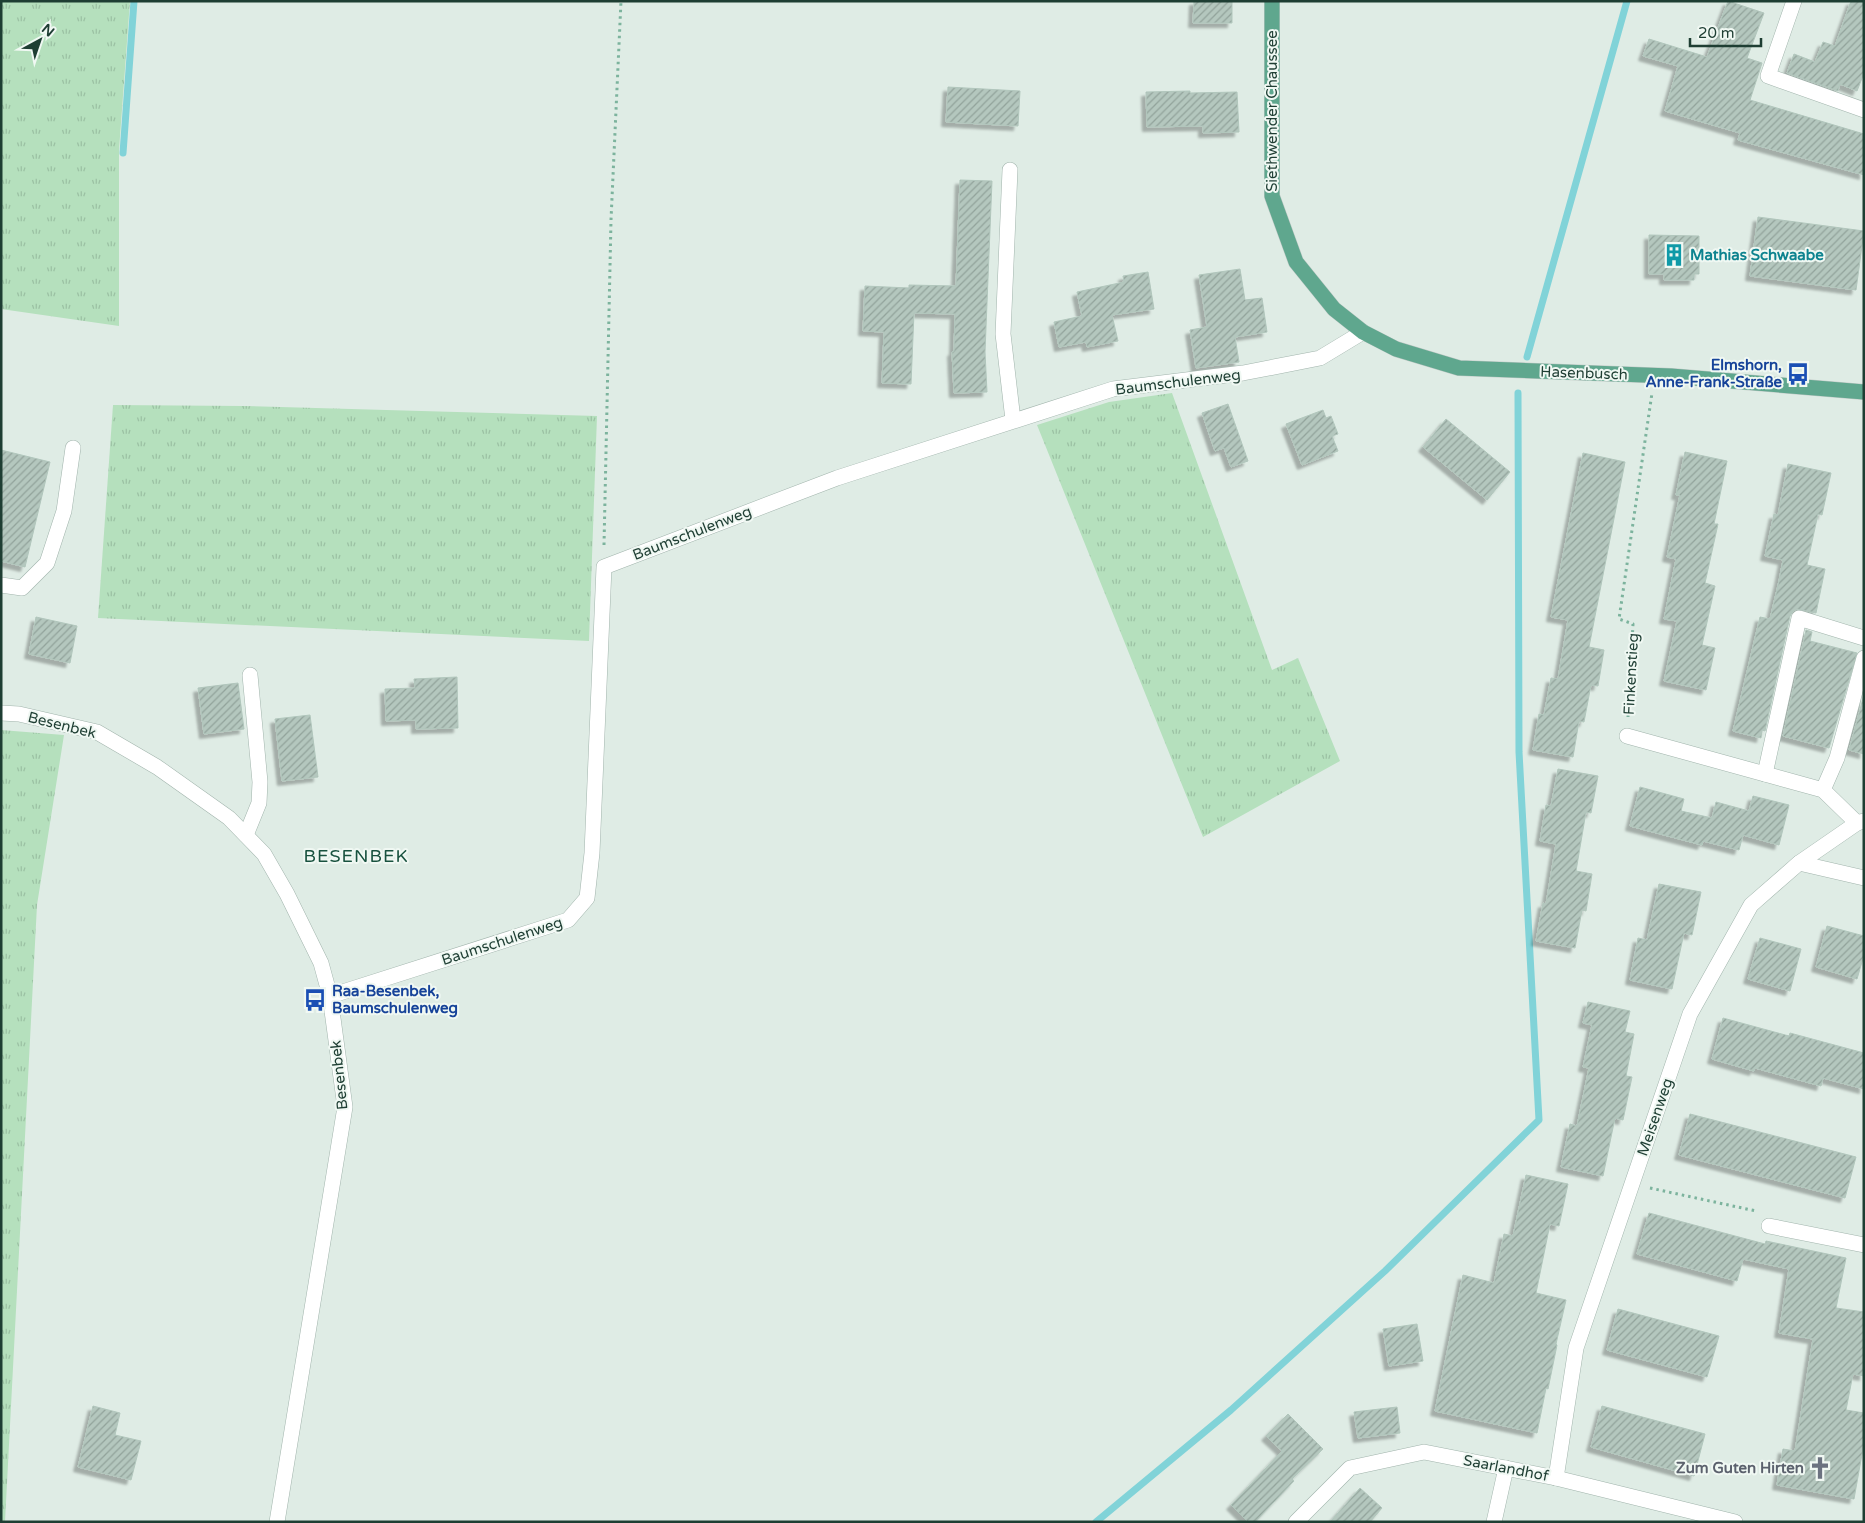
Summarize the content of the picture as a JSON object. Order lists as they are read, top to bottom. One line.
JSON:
{"streets":{"main road":["Siethwender Chaussee","Hasenbusch"],"street":["Baumschulenweg","Finkenstieg","Besenbek","Meisenweg","Saarlandhof"]},"crossings":[["Siethwender Chaussee","Hasenbusch"],["Siethwender Chaussee","Baumschulenweg"],["Hasenbusch","Finkenstieg"],["Baumschulenweg","Besenbek"],["Finkenstieg","Meisenweg"],["Meisenweg","Saarlandhof"]],"districts":["BESENBEK"],"places":{"building":["Mathias Schwaabe"],"bus stop":["Elmshorn, Anne-Frank-Straße","Raa-Besenbek, Baumschulenweg"],"church":["Zum Guten Hirten"]},"scale_bar":"20 m","north":"top right"}
